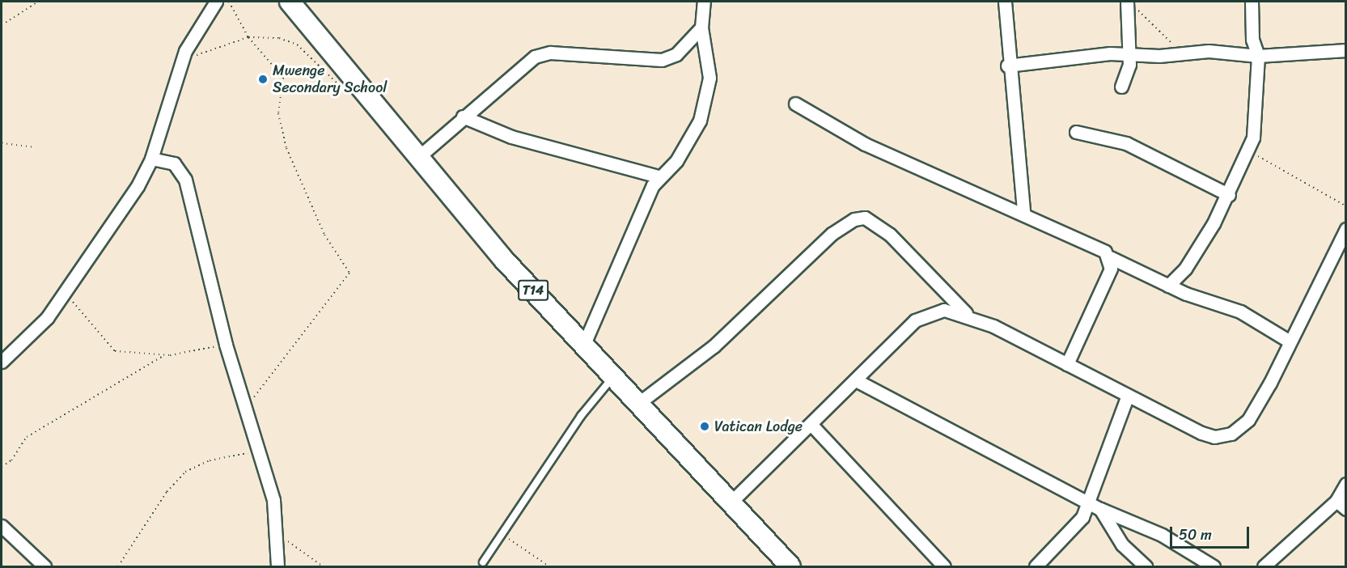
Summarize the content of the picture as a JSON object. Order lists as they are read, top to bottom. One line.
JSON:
{"streets":{"highway":["T14"]},"places":["Mwenge Secondary School","Vatican Lodge"],"scale_bar":"50 m"}
